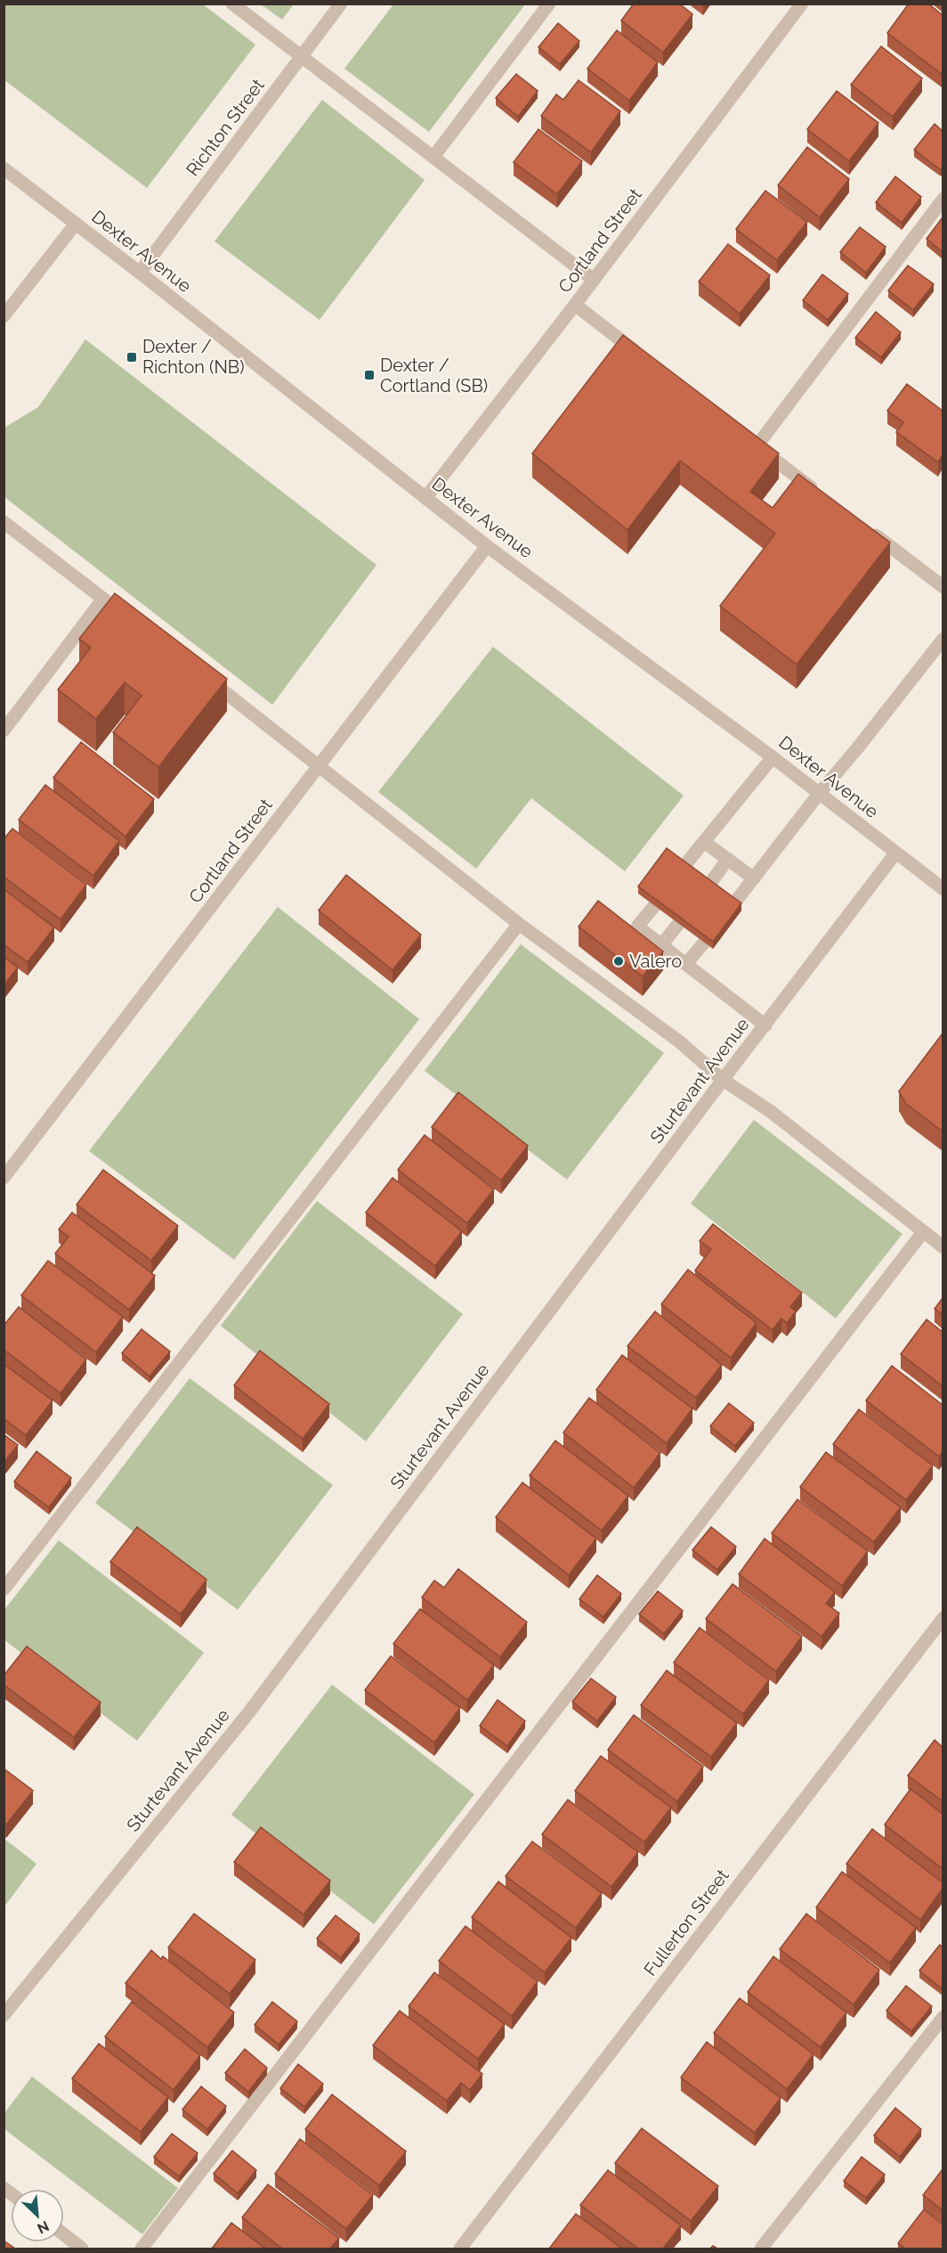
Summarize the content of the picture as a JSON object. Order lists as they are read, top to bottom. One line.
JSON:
{"streets":{"street":["Richton Street","Cortland Street","Dexter Avenue","Sturtevant Avenue","Fullerton Street"]},"crossings":[["Richton Street","Dexter Avenue"],["Cortland Street","Dexter Avenue"],["Dexter Avenue","Sturtevant Avenue"]],"places":{"transit":["Dexter / Richton (NB)","Dexter / Cortland (SB)"],"other":["Valero"]},"north":"bottom right"}
